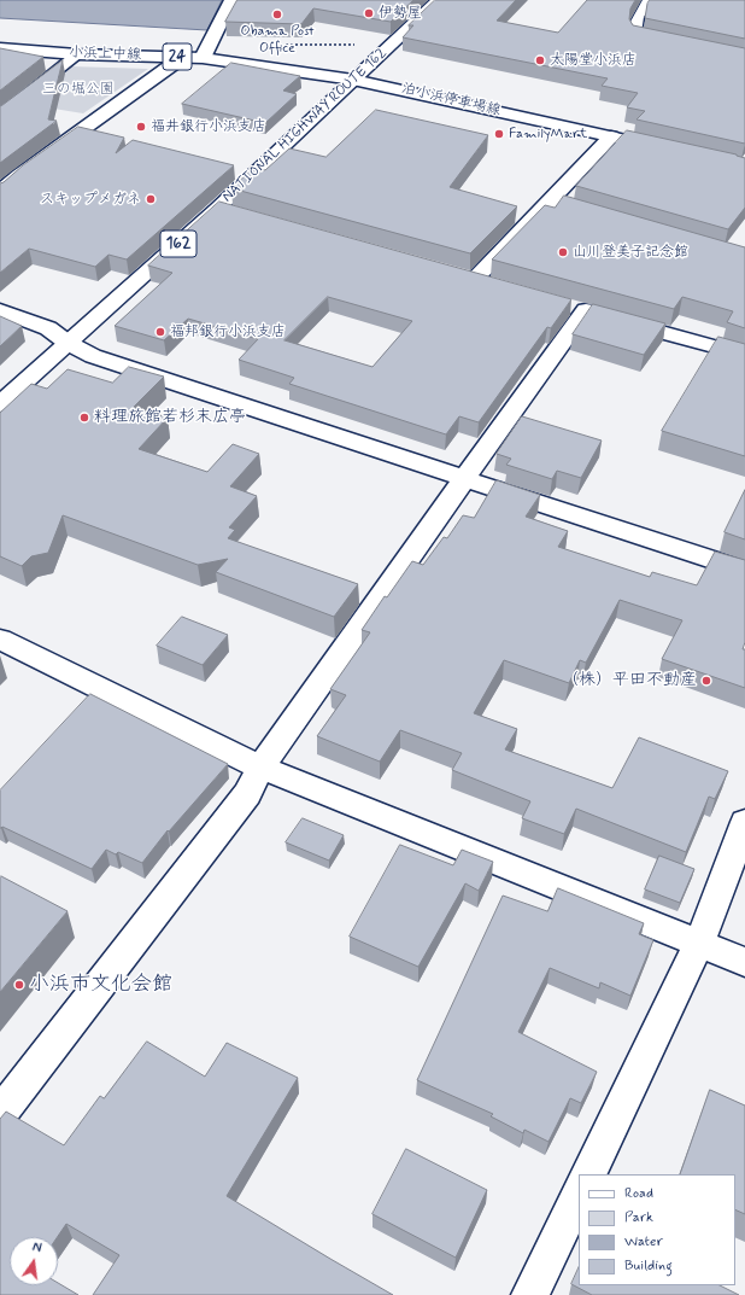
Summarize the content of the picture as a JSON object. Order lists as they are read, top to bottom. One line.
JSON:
{"streets":{"main road":["小浜上中線","24","泊小浜停車場線","NATIONAL HIGHWAY ROUTE 162","162"]},"crossings":[["小浜上中線","泊小浜停車場線"],["小浜上中線","NATIONAL HIGHWAY ROUTE 162"],["泊小浜停車場線","NATIONAL HIGHWAY ROUTE 162"]],"parks":["三の堀公園"],"places":["伊勢屋","Obama Post Office","太陽堂小浜店","福井銀行小浜支店","FamilyMart","スキップメガネ","山川登美子記念館","福邦銀行小浜支店","料理旅館若杉末広亭","（株）平田不動産","小浜市文化会館"],"legend":["Road","Park","Water","Building"],"north":"top"}
